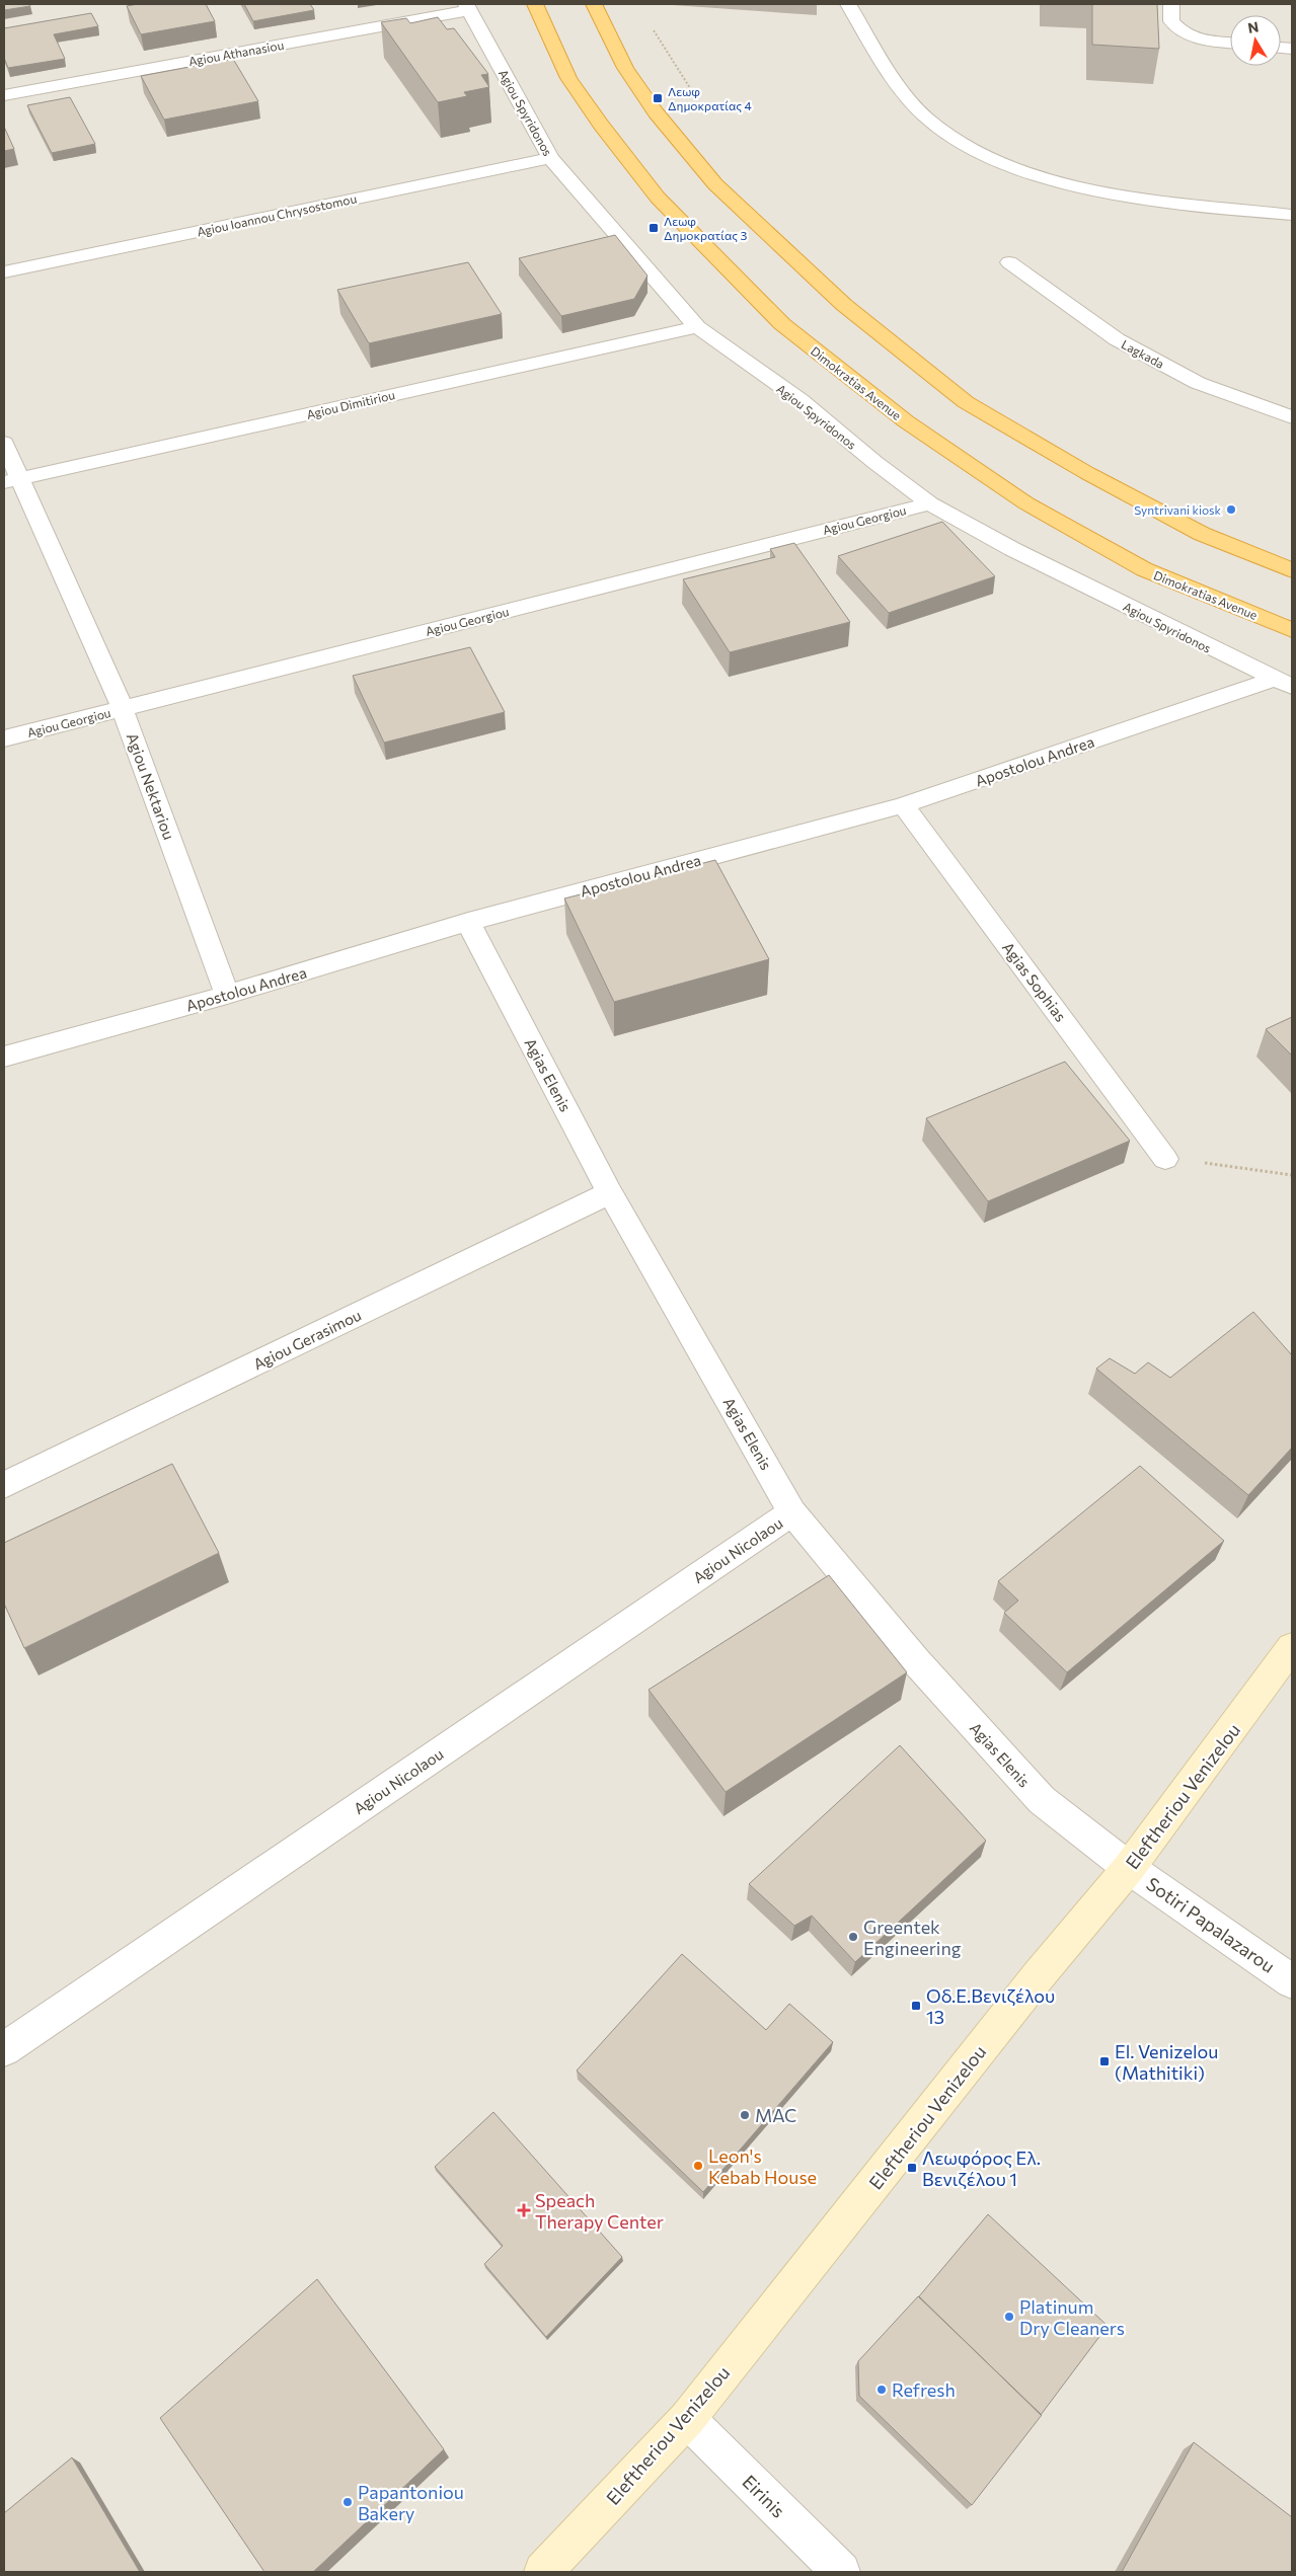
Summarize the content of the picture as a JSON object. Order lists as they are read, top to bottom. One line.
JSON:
{"streets":{"highway":["Dimokratias Avenue"],"main road":["Eleftheriou Venizelou"],"street":["Agiou Athanasiou","Agiou Spyridonos","Agiou Ioannou Chrysostomou","Lagkada","Agiou Dimitiriou","Agiou Georgiou","Apostolou Andrea","Agiou Nektariou","Agias Sophias","Agias Elenis","Agiou Gerasimou","Agiou Nicolaou","Sotiri Papalazarou","Eirinis"]},"crossings":[["Agiou Athanasiou","Agiou Spyridonos"],["Agiou Spyridonos","Agiou Ioannou Chrysostomou"],["Agiou Spyridonos","Agiou Dimitiriou"],["Agiou Spyridonos","Agiou Georgiou"],["Agiou Spyridonos","Apostolou Andrea"],["Agiou Dimitiriou","Agiou Nektariou"],["Agiou Georgiou","Agiou Nektariou"],["Apostolou Andrea","Agiou Nektariou"],["Apostolou Andrea","Agias Sophias"],["Apostolou Andrea","Agias Elenis"],["Agias Elenis","Agiou Gerasimou"],["Agias Elenis","Agiou Nicolaou"],["Agias Elenis","Eleftheriou Venizelou"],["Agias Elenis","Sotiri Papalazarou"],["Eleftheriou Venizelou","Sotiri Papalazarou"],["Eleftheriou Venizelou","Eirinis"]],"places":{"transit":["Λεωφ Δημοκρατίας 4","Λεωφ Δημοκρατίας 3","Οδ.Ε.Βενιζέλου 13","El. Venizelou (Mathitiki)","Λεωφόρος Ελ. Βενιζέλου 1"],"other":["Syntrivani kiosk","Greentek Engineering","MAC","Leon's Kebab House","Platinum Dry Cleaners","Refresh","Papantoniou Bakery"],"health":["Speach Therapy Center"]},"north":"top"}
